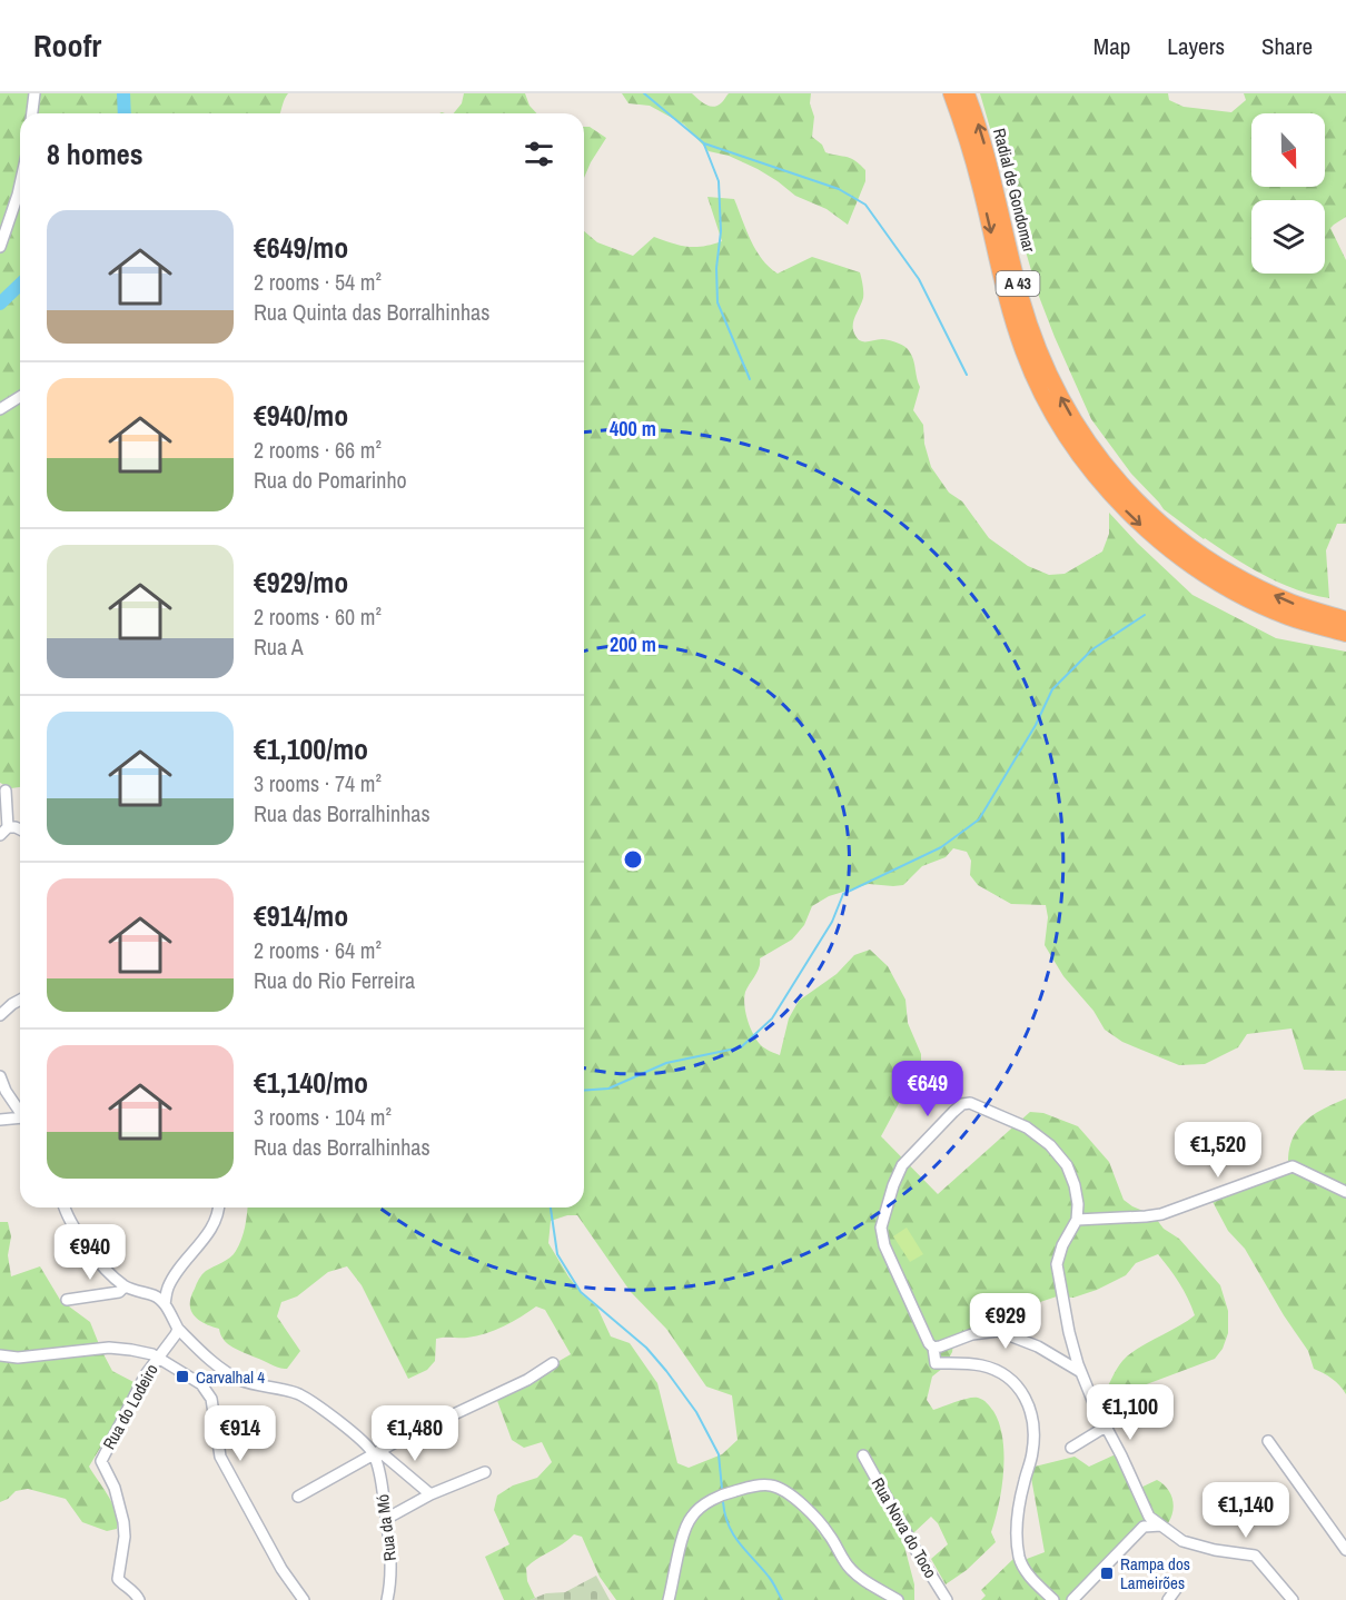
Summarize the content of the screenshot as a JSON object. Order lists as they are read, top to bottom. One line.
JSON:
{"streets":{"highway":["Radial de Gondomar","A 43"],"street":["Rua do Lodeiro","Rua da Mó","Rua Nova do Toco"]},"crossings":[["Radial de Gondomar","A 43"]],"places":{"transit":["Carvalhal 4","Rampa dos Lameirões"]},"north":"bottom","page":{"header":"Roofr","nav":["Map","Layers","Share"],"heading":"8 homes","list":[{"name":"€649/mo","note":"2 rooms · 54 m² · Rua Quinta das Borralhinhas"},{"name":"€940/mo","note":"2 rooms · 66 m² · Rua do Pomarinho"},{"name":"€929/mo","note":"2 rooms · 60 m² · Rua A"},{"name":"€1,100/mo","note":"3 rooms · 74 m² · Rua das Borralhinhas"},{"name":"€914/mo","note":"2 rooms · 64 m² · Rua do Rio Ferreira"},{"name":"€1,140/mo","note":"3 rooms · 104 m² · Rua das Borralhinhas"}],"price":["€649","€1,520","€940","€929","€1,100","€914","€1,480","€1,140"]},"rings":["400 m","200 m"]}
